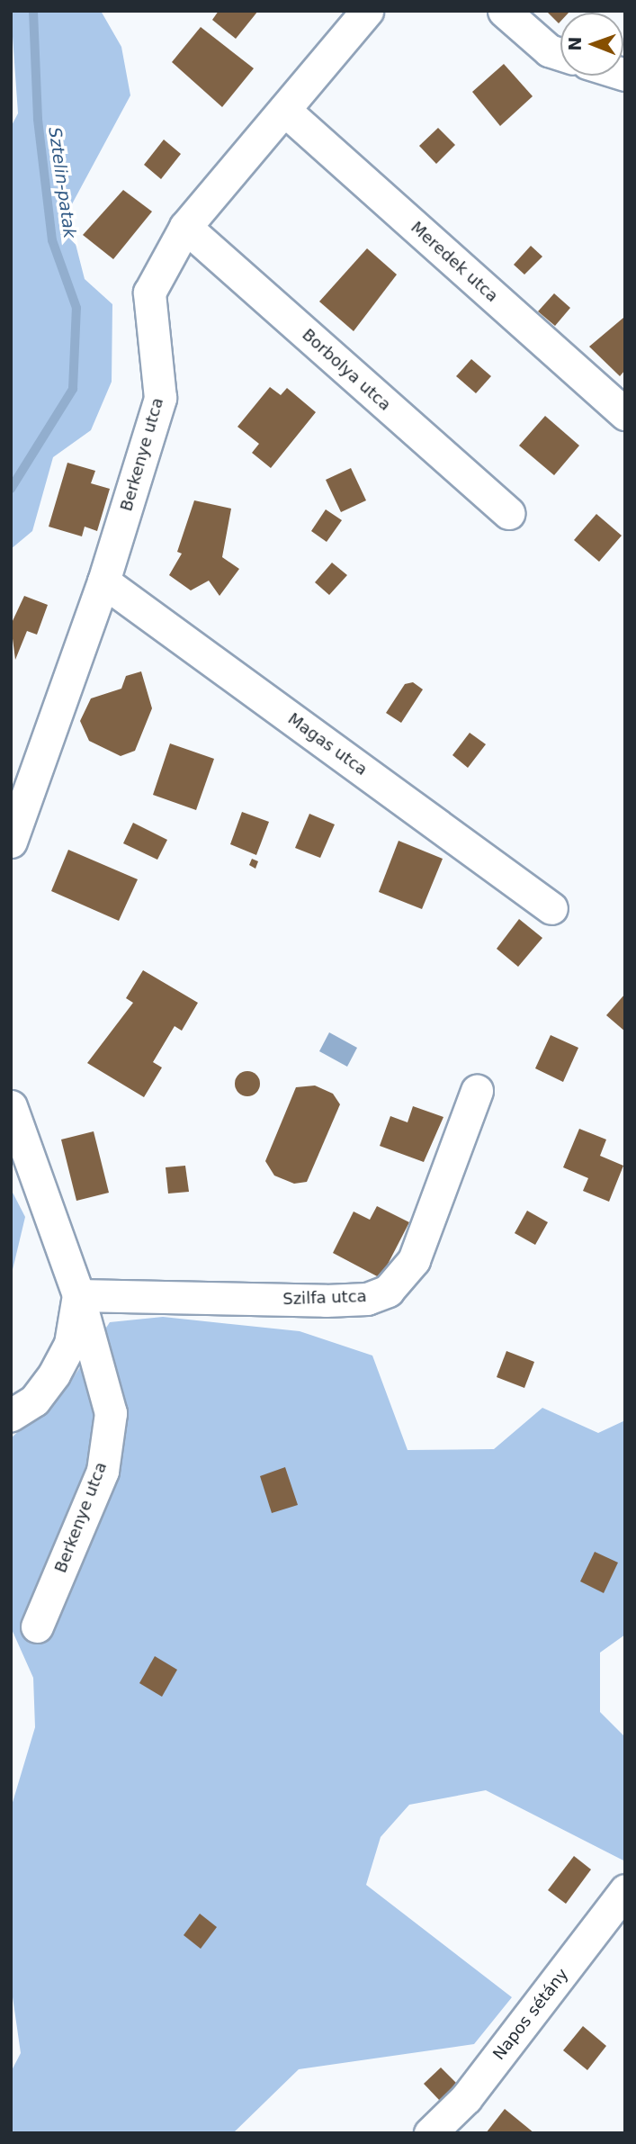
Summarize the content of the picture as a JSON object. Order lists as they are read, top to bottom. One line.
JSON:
{"streets":{"street":["Meredek utca","Borbolya utca","Berkenye utca","Magas utca","Szilfa utca","Napos sétány"]},"crossings":[["Meredek utca","Berkenye utca"],["Borbolya utca","Berkenye utca"],["Berkenye utca","Magas utca"],["Berkenye utca","Szilfa utca"]],"water":["Sztelin-patak"],"north":"left"}
